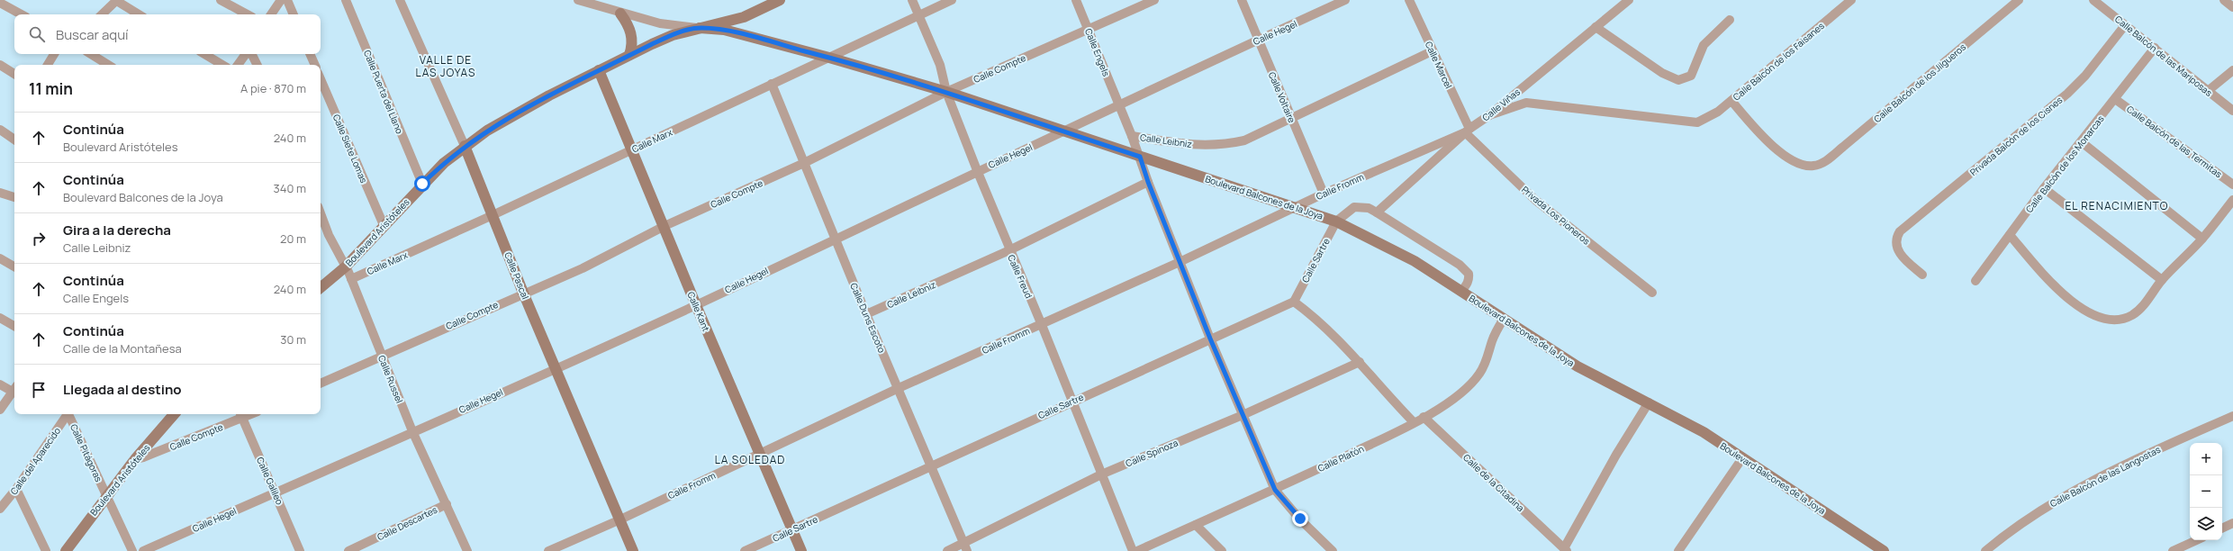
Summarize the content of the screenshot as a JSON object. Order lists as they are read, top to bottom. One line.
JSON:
{"streets":{"street":["Calle Hegel","Calle Engels","Calle Balcón de las Mariposas","Calle Balcón de los Faisanes","Calle Marcel","Calle Compte","Calle Balcón de los Jilgueros","Calle Puerta del Llano","Calle Voltaire","Calle Viñas","Privada Balcón de los Cisnes","Calle Marx","Calle Leibniz","Calle Balcón de las Termitas","Calle Siete Lomas","Calle Balcón de los Monarcas","Calle Fromm","Boulevard Balcones de la Joya","Privada Los Pioneros","Boulevard Aristóteles","Calle Sartre","Calle Pascal","Calle Freud","Calle Kant","Calle Duns Escoto","Calle Russel","Calle Pitágoras","Calle Spinoza","Calle Platón","Calle del Aparecido","Calle Balcón de las Langostas","Calle Galileo","Calle de la Citadina","Calle Descartes"]},"crossings":[["Calle Hegel","Calle Engels"],["Calle Hegel","Calle Voltaire"],["Calle Hegel","Boulevard Balcones de la Joya"],["Calle Hegel","Calle Pascal"],["Calle Hegel","Calle Freud"],["Calle Hegel","Calle Kant"],["Calle Hegel","Calle Duns Escoto"],["Calle Hegel","Calle Russel"],["Calle Hegel","Calle Galileo"],["Calle Engels","Calle Compte"],["Calle Engels","Calle Leibniz"],["Calle Balcón de las Mariposas","Privada Balcón de los Cisnes"],["Calle Balcón de las Mariposas","Calle Balcón de los Monarcas"],["Calle Balcón de los Faisanes","Calle Balcón de los Jilgueros"],["Calle Balcón de los Faisanes","Calle Viñas"],["Calle Marcel","Calle Viñas"],["Calle Marcel","Calle Leibniz"],["Calle Marcel","Calle Fromm"],["Calle Marcel","Privada Los Pioneros"],["Calle Compte","Boulevard Balcones de la Joya"],["Calle Compte","Boulevard Aristóteles"],["Calle Compte","Calle Pascal"],["Calle Compte","Calle Freud"],["Calle Compte","Calle Kant"],["Calle Compte","Calle Duns Escoto"],["Calle Compte","Calle Russel"],["Calle Compte","Calle Galileo"],["Calle Puerta del Llano","Boulevard Aristóteles"],["Calle Voltaire","Calle Leibniz"],["Calle Voltaire","Calle Fromm"],["Calle Viñas","Calle Fromm"],["Calle Viñas","Privada Los Pioneros"],["Calle Marx","Boulevard Balcones de la Joya"],["Calle Marx","Calle Pascal"],["Calle Marx","Calle Freud"],["Calle Marx","Calle Kant"],["Calle Marx","Calle Duns Escoto"],["Calle Marx","Calle Russel"],["Calle Leibniz","Boulevard Balcones de la Joya"],["Calle Leibniz","Calle Freud"],["Calle Leibniz","Calle Duns Escoto"],["Calle Balcón de las Termitas","Calle Balcón de los Monarcas"],["Calle Siete Lomas","Boulevard Aristóteles"],["Calle Fromm","Boulevard Balcones de la Joya"],["Calle Fromm","Privada Los Pioneros"],["Calle Fromm","Calle Pascal"],["Calle Fromm","Calle Freud"],["Calle Fromm","Calle Kant"],["Calle Fromm","Calle Duns Escoto"],["Boulevard Balcones de la Joya","Boulevard Aristóteles"],["Boulevard Balcones de la Joya","Calle Sartre"],["Boulevard Balcones de la Joya","Calle Freud"],["Boulevard Balcones de la Joya","Calle Platón"],["Boulevard Aristóteles","Calle Pascal"],["Boulevard Aristóteles","Calle Kant"],["Boulevard Aristóteles","Calle Russel"],["Boulevard Aristóteles","Calle Pitágoras"],["Calle Sartre","Calle Freud"],["Calle Sartre","Calle Kant"],["Calle Sartre","Calle Duns Escoto"],["Calle Freud","Calle Spinoza"],["Calle Duns Escoto","Calle Spinoza"],["Calle Russel","Calle Descartes"],["Calle Platón","Calle de la Citadina"]],"districts":["VALLE DE LAS JOYAS","EL RENACIMIENTO","LA SOLEDAD"],"page":{"search":"Buscar aquí","heading":["11 min","A pie · 870 m"],"list":[["Continúa","Boulevard Aristóteles","240 m"],["Continúa","Boulevard Balcones de la Joya","340 m"],["Gira a la derecha","Calle Leibniz","20 m"],["Continúa","Calle Engels","240 m"],["Continúa","Calle de la Montañesa","30 m"],"Llegada al destino"],"map_buttons":["+","−"]}}
